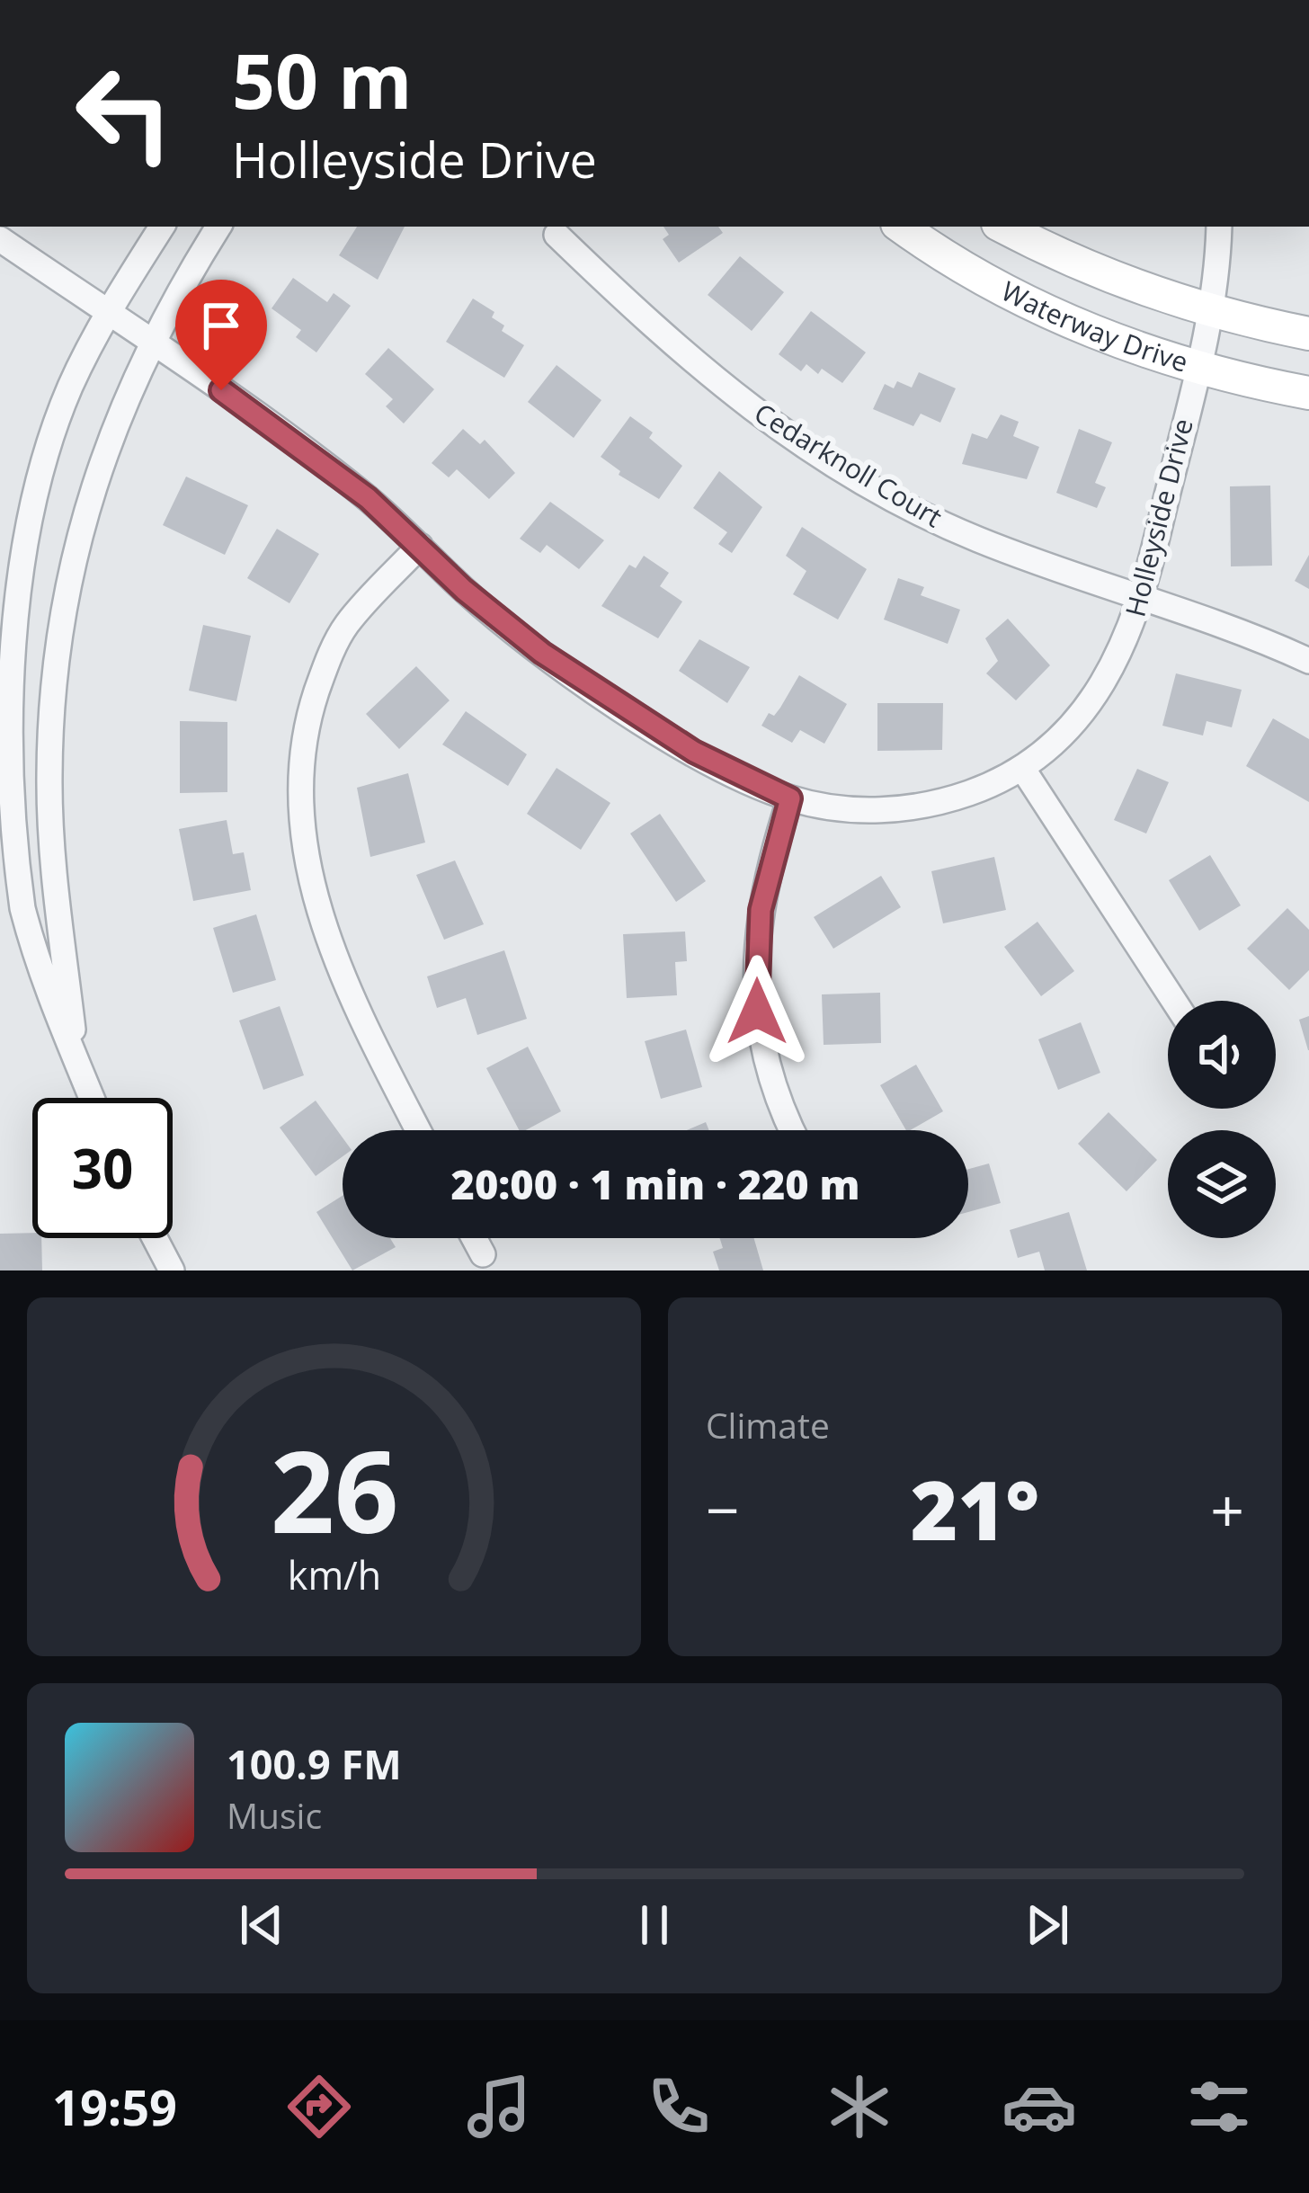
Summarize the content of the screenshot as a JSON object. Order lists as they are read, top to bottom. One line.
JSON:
{"streets":{"main road":["Waterway Drive"],"street":["Cedarknoll Court","Holleyside Drive"]},"crossings":[["Waterway Drive","Holleyside Drive"],["Cedarknoll Court","Holleyside Drive"]],"page":{"turn":["50 m","Holleyside Drive"],"limit":"30","trip":"20:00 · 1 min · 220 m","tile":"Climate","heat":["−","21°","+"],"song":["100.9 FM","Music"],"tabs":"19:59","gauge":["26","km/h"]}}
